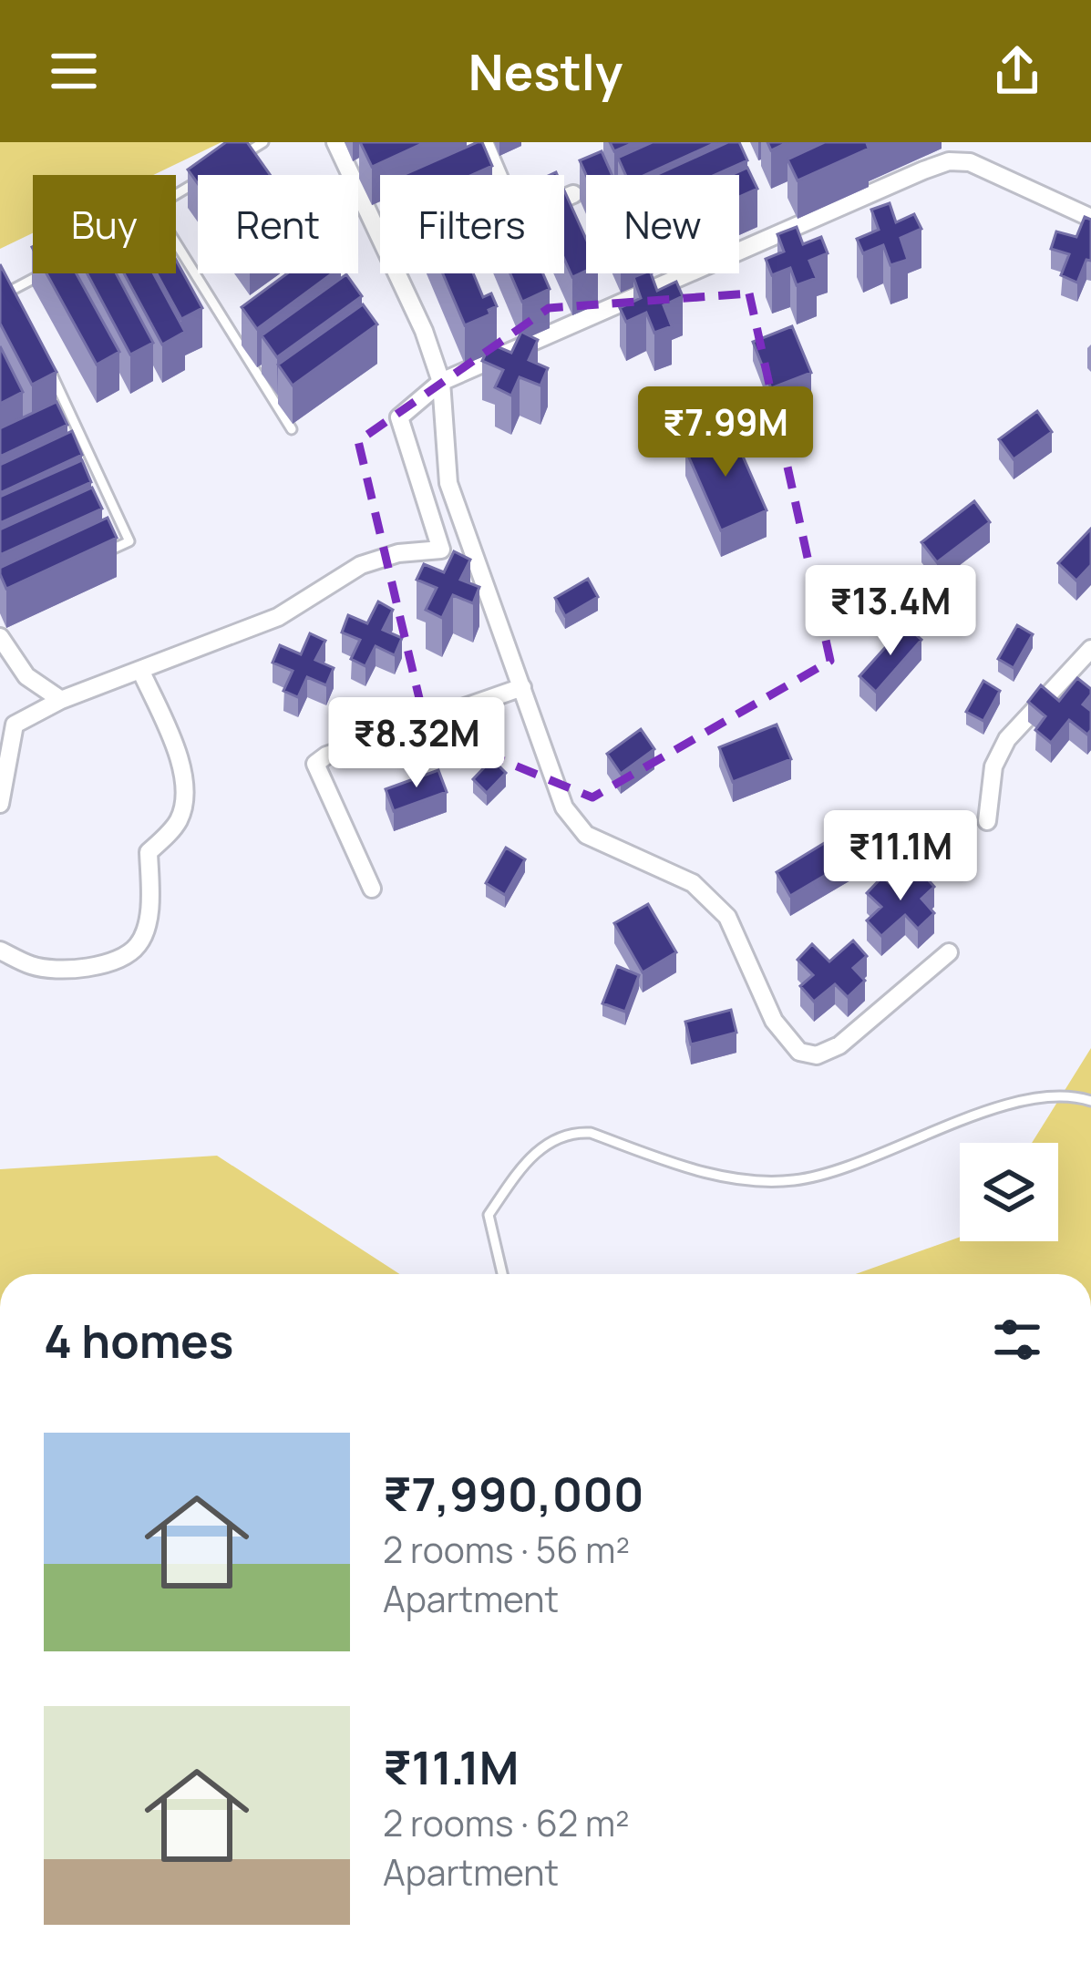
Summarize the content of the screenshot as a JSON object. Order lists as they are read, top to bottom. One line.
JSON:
{"page":{"header":"Nestly","chip":["Buy","Rent","Filters","New"],"price":["₹7.99M","₹13.4M","₹8.32M","₹11.1M"],"heading":"4 homes","list":[{"name":"₹7,990,000","note":"2 rooms · 56 m² · Apartment"},{"name":"₹11.1M","note":"2 rooms · 62 m² · Apartment"}]}}
